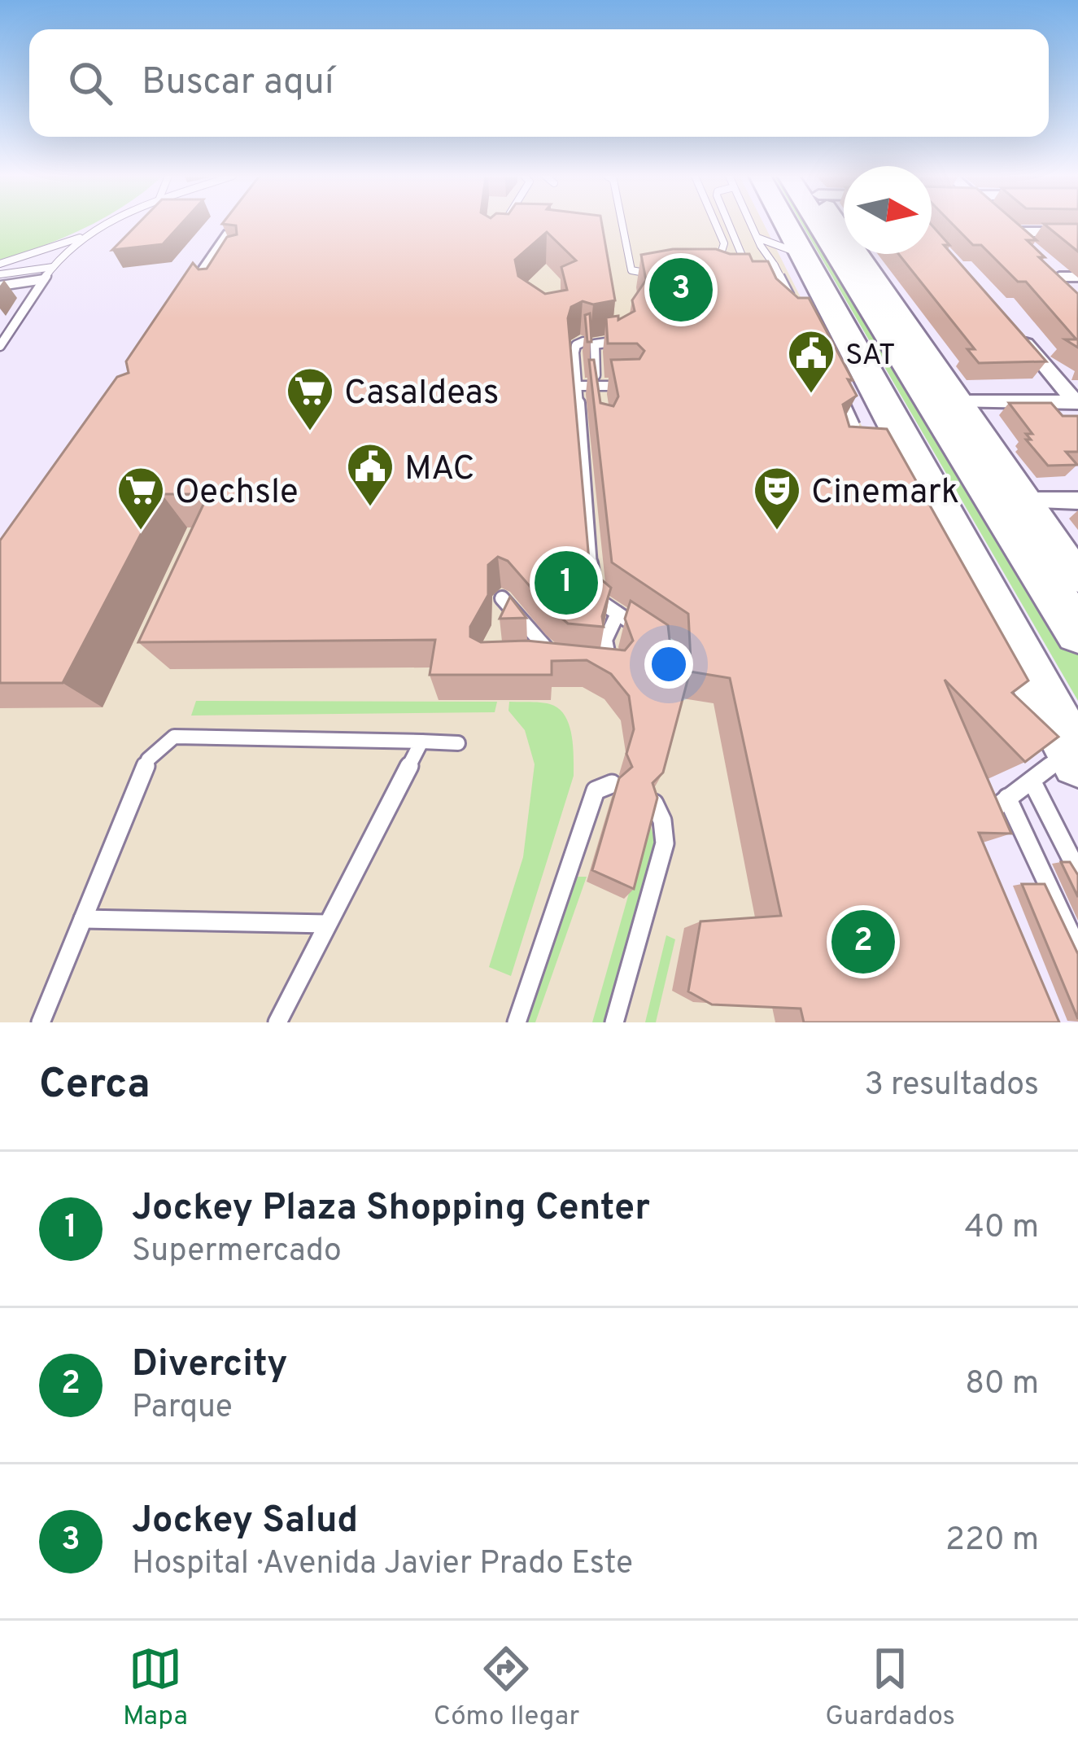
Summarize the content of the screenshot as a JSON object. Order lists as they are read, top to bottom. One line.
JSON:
{"places":{"public building":["SAT","MAC"],"supermarket":["CasaIdeas","Oechsle"],"theatre":["Cinemark"]},"north":"right","page":{"search":"Buscar aquí","pins":["3","1","2"],"heading":["Cerca","3 resultados"],"list":[{"mark":"1","name":"Jockey Plaza Shopping Center","note":"Supermercado","value":"40 m"},{"mark":"2","name":"Divercity","note":"Parque","value":"80 m"},{"mark":"3","name":"Jockey Salud","note":"Hospital · Avenida Javier Prado Este","value":"220 m"}],"nav":["Mapa","Cómo llegar","Guardados"]}}
